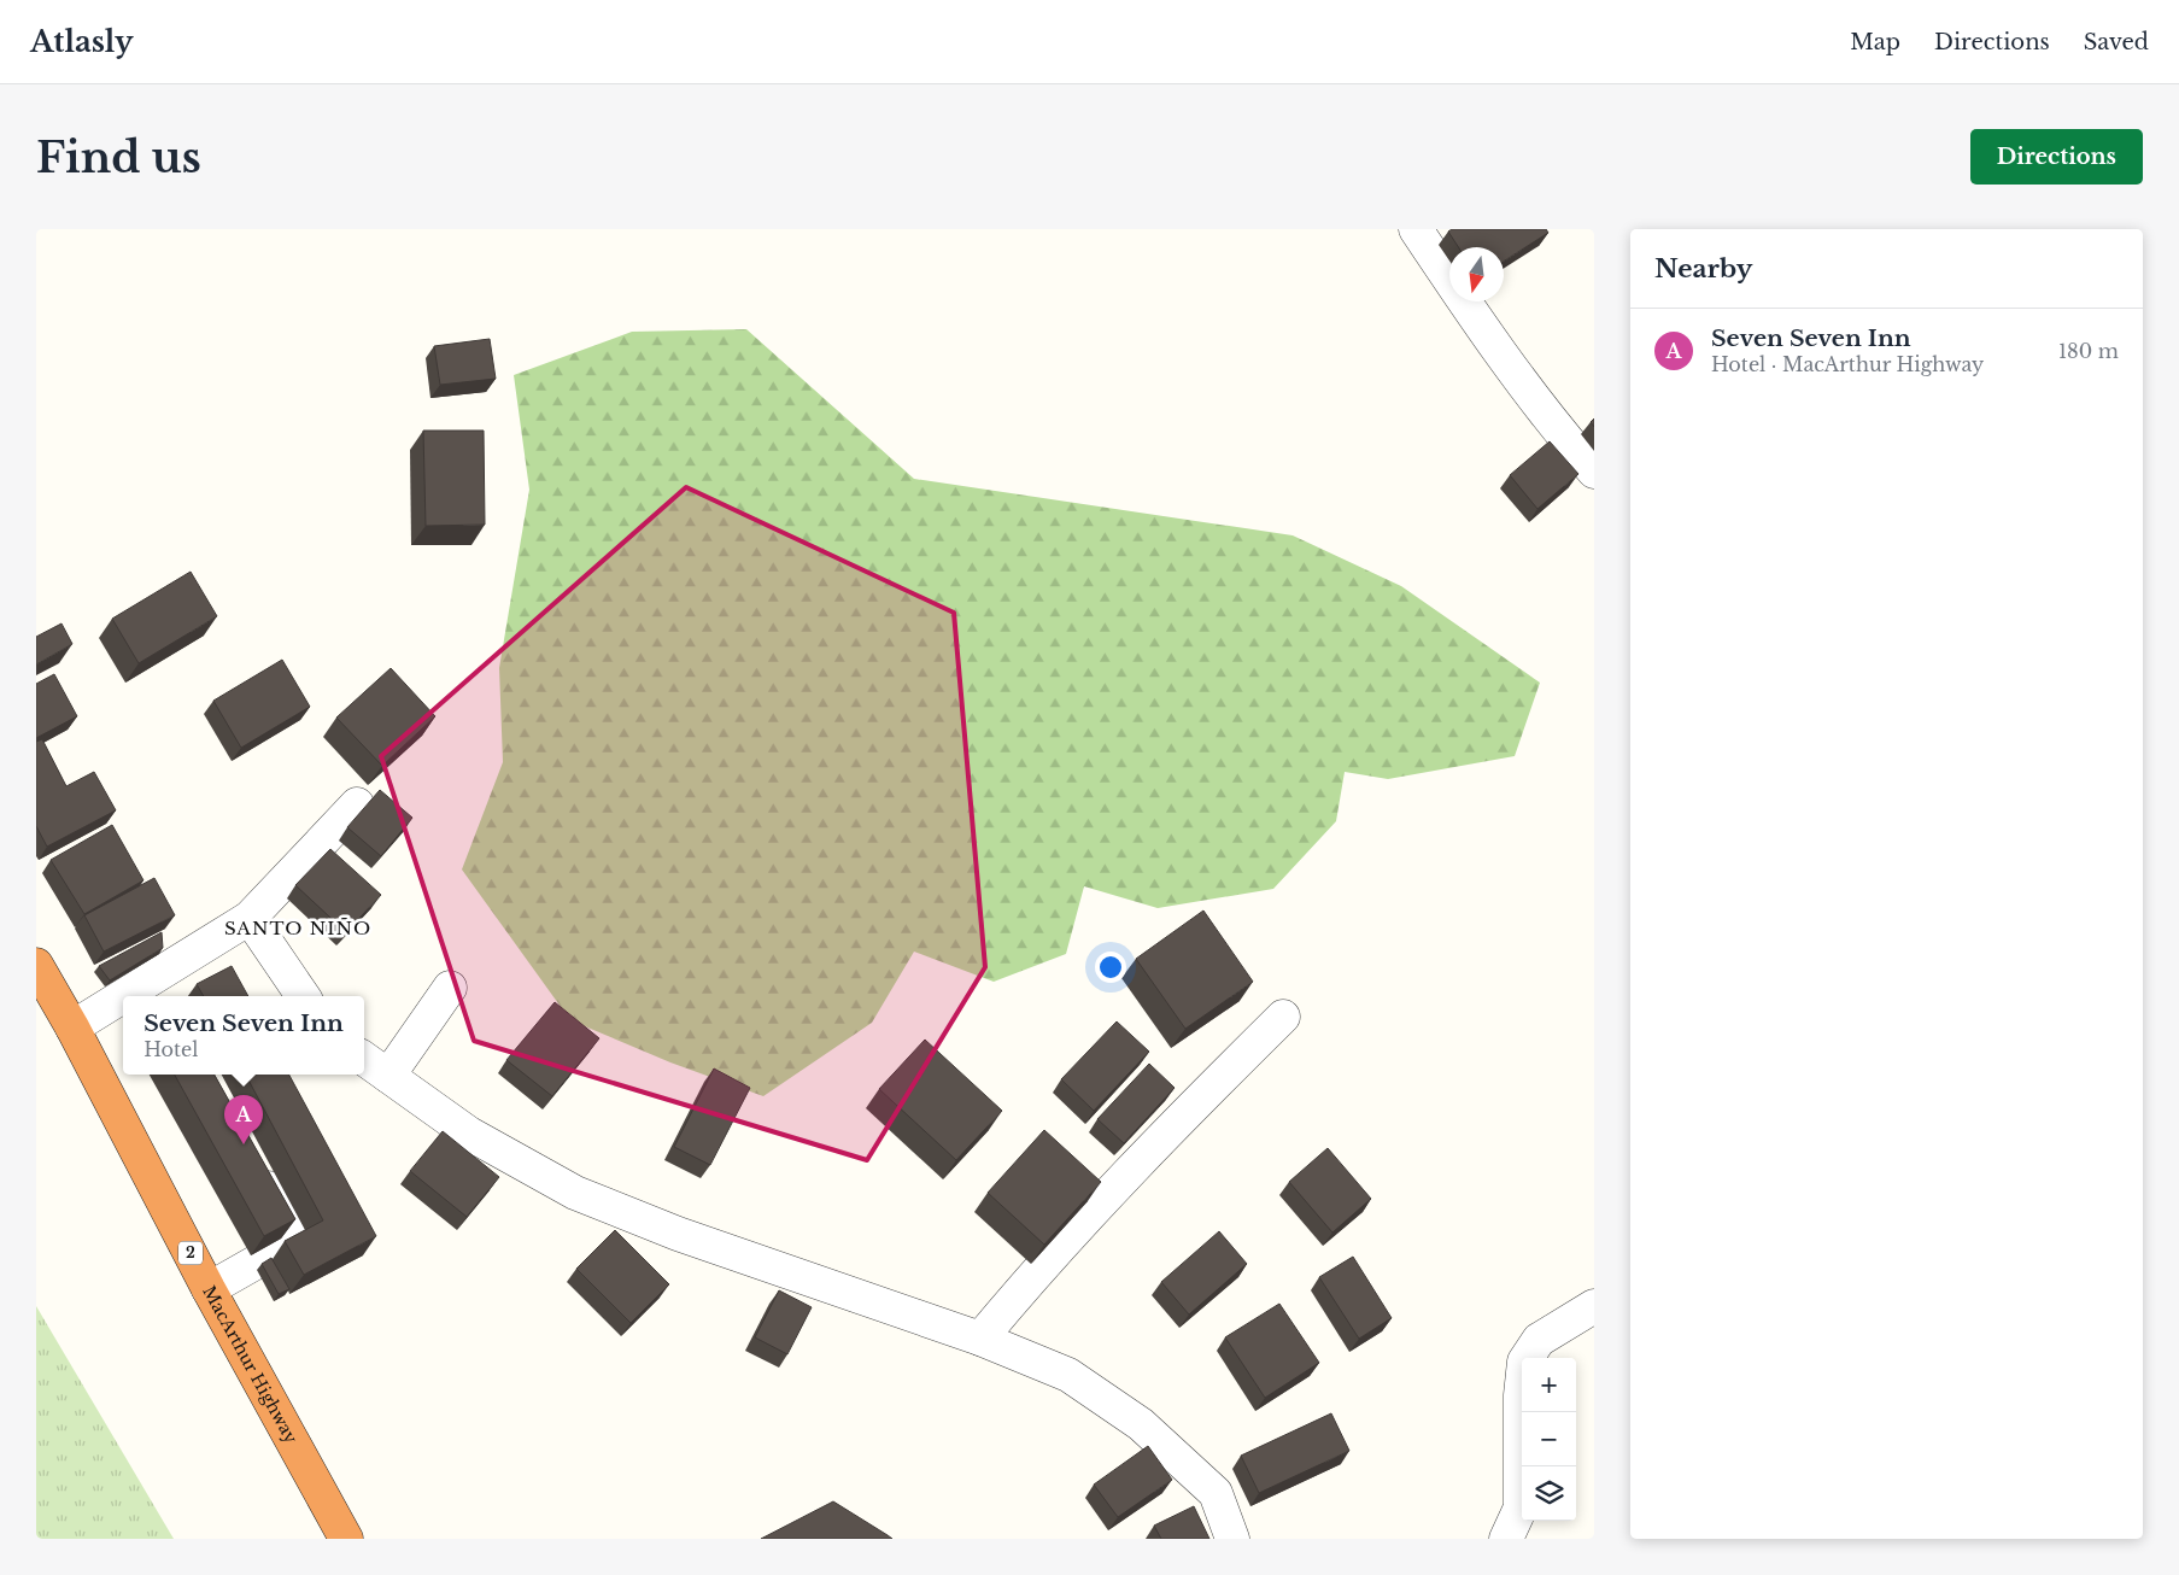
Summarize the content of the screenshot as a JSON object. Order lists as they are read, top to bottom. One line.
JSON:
{"streets":{"highway":["2","MacArthur Highway"]},"districts":["SANTO NIÑO"],"north":"bottom","page":{"header":"Atlasly","nav":["Map","Directions","Saved"],"buttons":"Directions","title":"Find us","heading":"Nearby","list":[{"mark":"A","name":"Seven Seven Inn","note":"Hotel · MacArthur Highway","value":"180 m"}],"popup":["Seven Seven Inn","Hotel"],"pins":"A","map_buttons":["+","−"]}}
